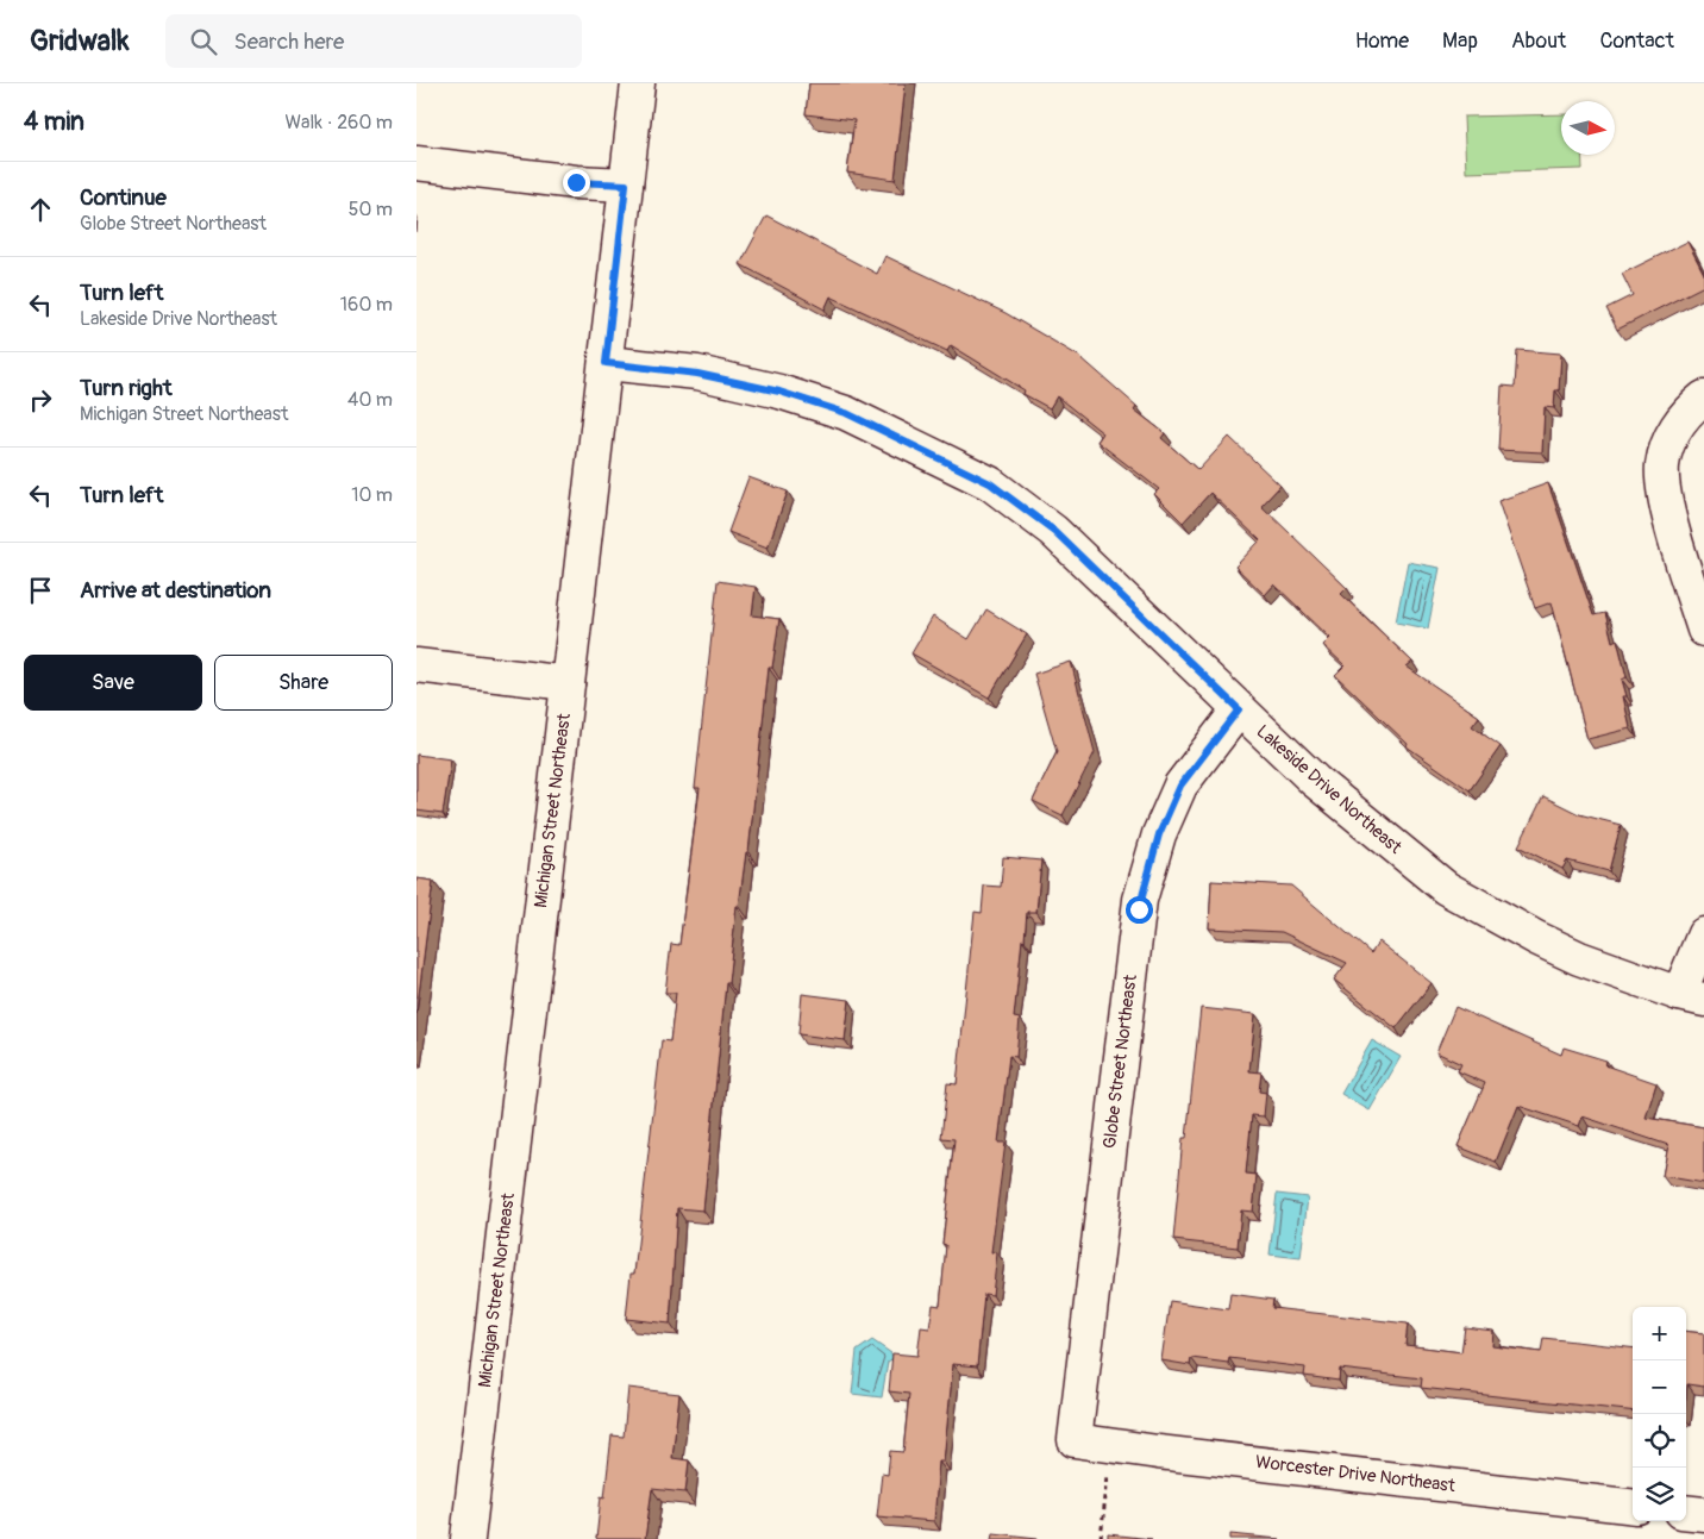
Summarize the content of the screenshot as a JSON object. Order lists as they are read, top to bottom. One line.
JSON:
{"streets":{"street":["Lakeside Drive Northeast","Michigan Street Northeast","Globe Street Northeast","Worcester Drive Northeast"]},"crossings":[["Lakeside Drive Northeast","Michigan Street Northeast"],["Lakeside Drive Northeast","Globe Street Northeast"],["Globe Street Northeast","Worcester Drive Northeast"]],"north":"right","page":{"header":"Gridwalk","search":"Search here","nav":["Home","Map","About","Contact"],"heading":["4 min","Walk · 260 m"],"list":[["Continue","Globe Street Northeast","50 m"],["Turn left","Lakeside Drive Northeast","160 m"],["Turn right","Michigan Street Northeast","40 m"],["Turn left","10 m"],"Arrive at destination"],"buttons":["Save","Share"],"map_buttons":["+","−"]}}
